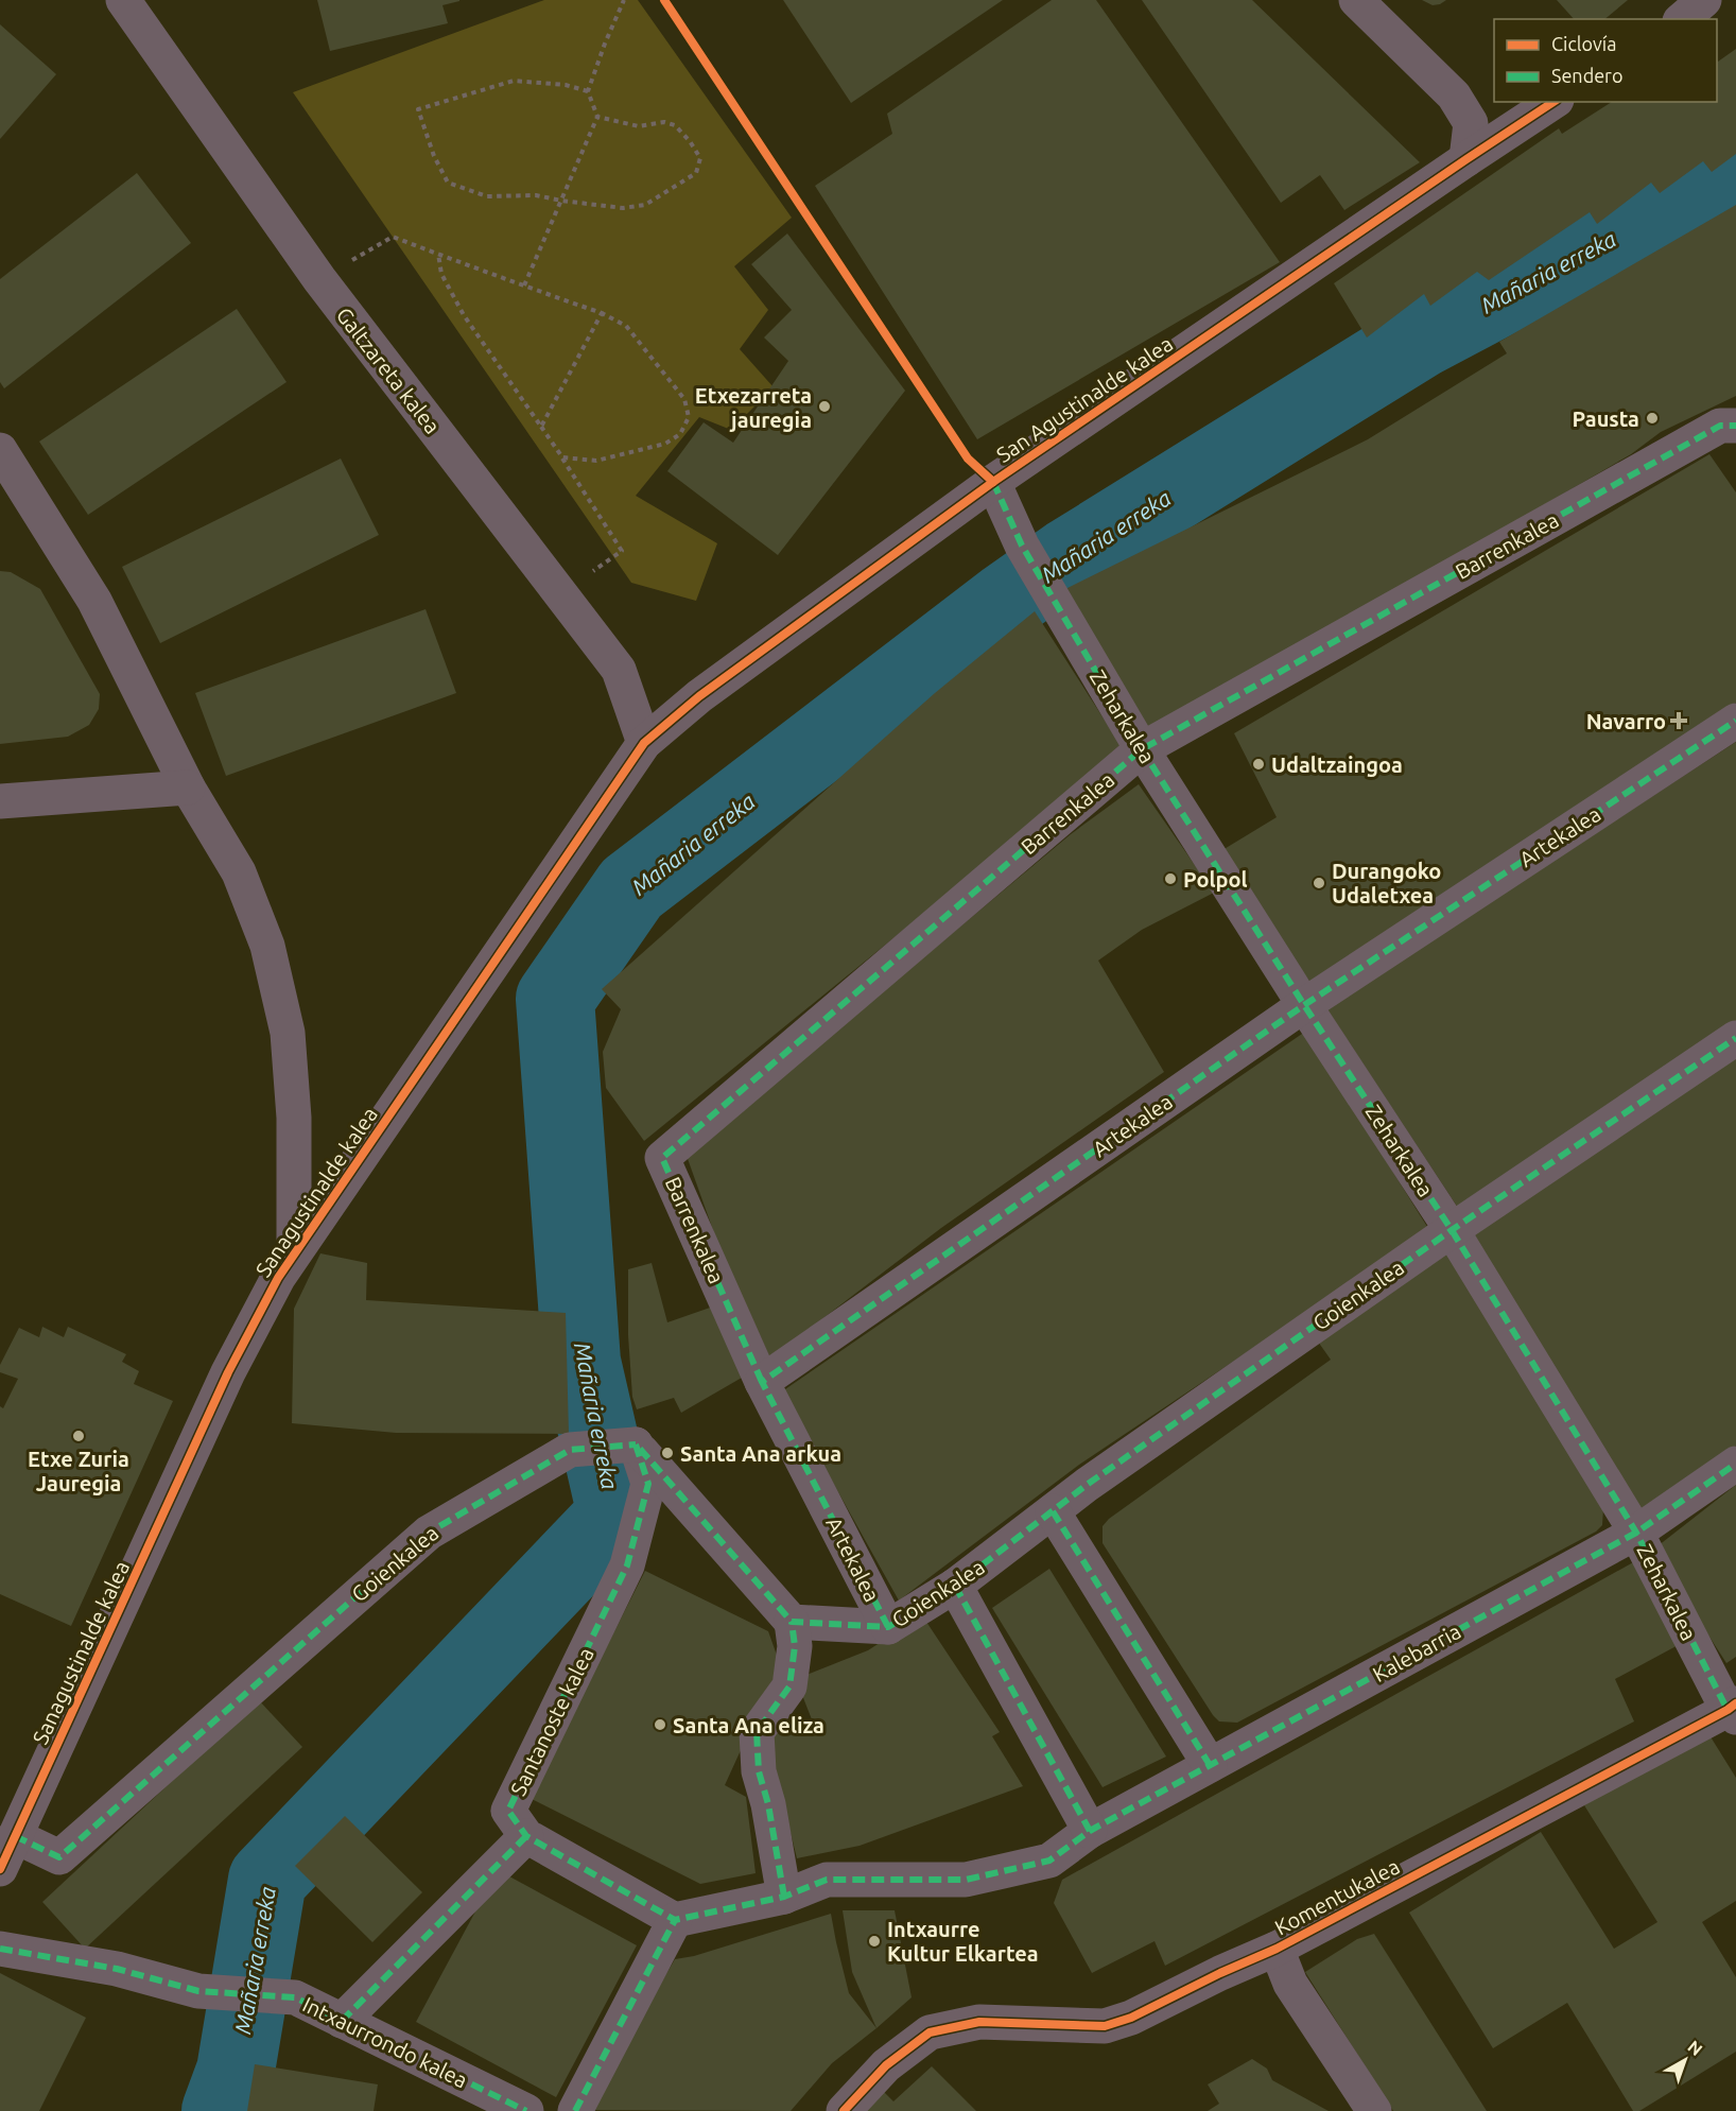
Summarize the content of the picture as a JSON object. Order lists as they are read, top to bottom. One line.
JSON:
{"streets":{"street":["Galtzareta kalea","San Agustinalde kalea","Barrenkalea","Zeharkalea","Artekalea","Sanagustinalde kalea","Goienkalea","Kalebarria","Santanoste kalea","Komentukalea","Intxaurrondo kalea"]},"crossings":[["Galtzareta kalea","San Agustinalde kalea"],["Galtzareta kalea","Sanagustinalde kalea"],["San Agustinalde kalea","Zeharkalea"],["San Agustinalde kalea","Sanagustinalde kalea"],["Barrenkalea","Zeharkalea"],["Barrenkalea","Artekalea"],["Zeharkalea","Artekalea"],["Zeharkalea","Goienkalea"],["Zeharkalea","Kalebarria"],["Zeharkalea","Komentukalea"],["Artekalea","Goienkalea"],["Sanagustinalde kalea","Goienkalea"],["Goienkalea","Santanoste kalea"]],"water":["Mañaria erreka"],"places":{"other":["Etxezarreta jauregia","Pausta","Udaltzaingoa","Polpol","Durangoko Udaletxea","Etxe Zuria Jauregia","Santa Ana arkua","Santa Ana eliza","Intxaurre Kultur Elkartea"],"health":["Navarro"]},"legend":["Ciclovía","Sendero"],"north":"top right"}
